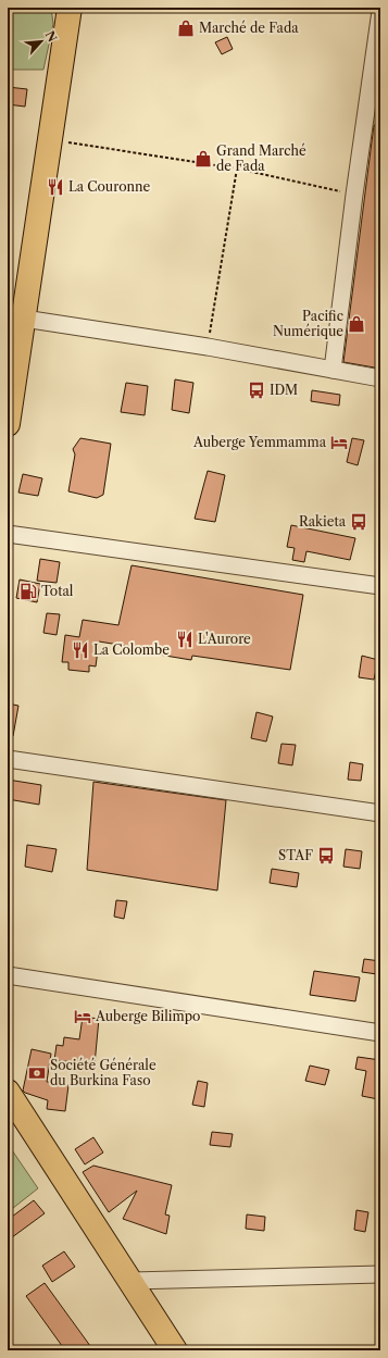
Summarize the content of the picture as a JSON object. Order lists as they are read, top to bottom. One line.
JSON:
{"places":{"shop":["Marché de Fada","Grand Marché de Fada","Pacific Numérique"],"restaurant":["La Couronne","L'Aurore","La Colombe"],"bus stop":["IDM","Rakieta","STAF"],"hotel":["Auberge Yemmamma","Auberge Bilimpo"],"fuel station":["Total"],"bank":["Société Générale du Burkina Faso"]},"north":"top right"}
